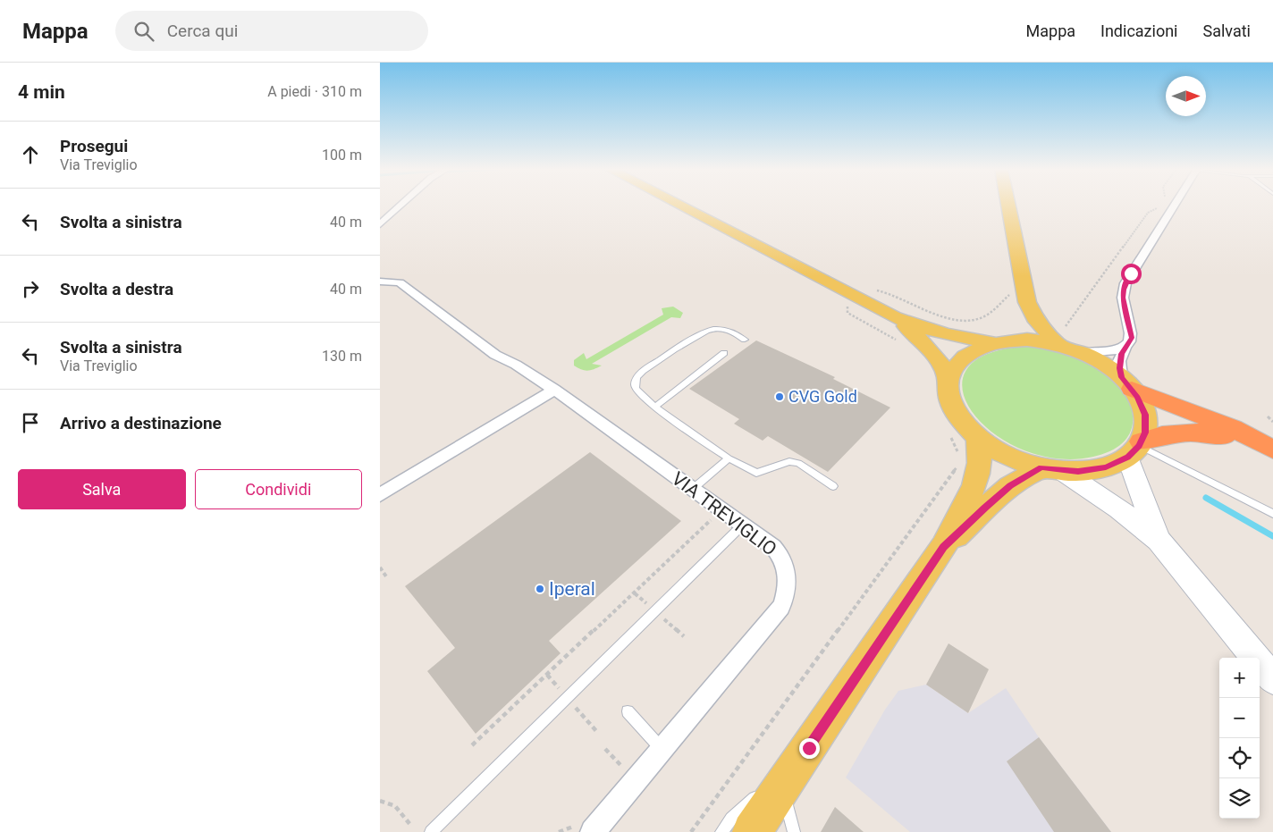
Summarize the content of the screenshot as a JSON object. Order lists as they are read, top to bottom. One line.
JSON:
{"streets":{"street":["VIA TREVIGLIO"]},"places":["CVG Gold","Iperal"],"north":"right","page":{"header":"Mappa","search":"Cerca qui","nav":["Mappa","Indicazioni","Salvati"],"heading":["4 min","A piedi · 310 m"],"list":[["Prosegui","Via Treviglio","100 m"],["Svolta a sinistra","40 m"],["Svolta a destra","40 m"],["Svolta a sinistra","Via Treviglio","130 m"],"Arrivo a destinazione"],"buttons":["Salva","Condividi"],"map_buttons":["+","−"]}}
